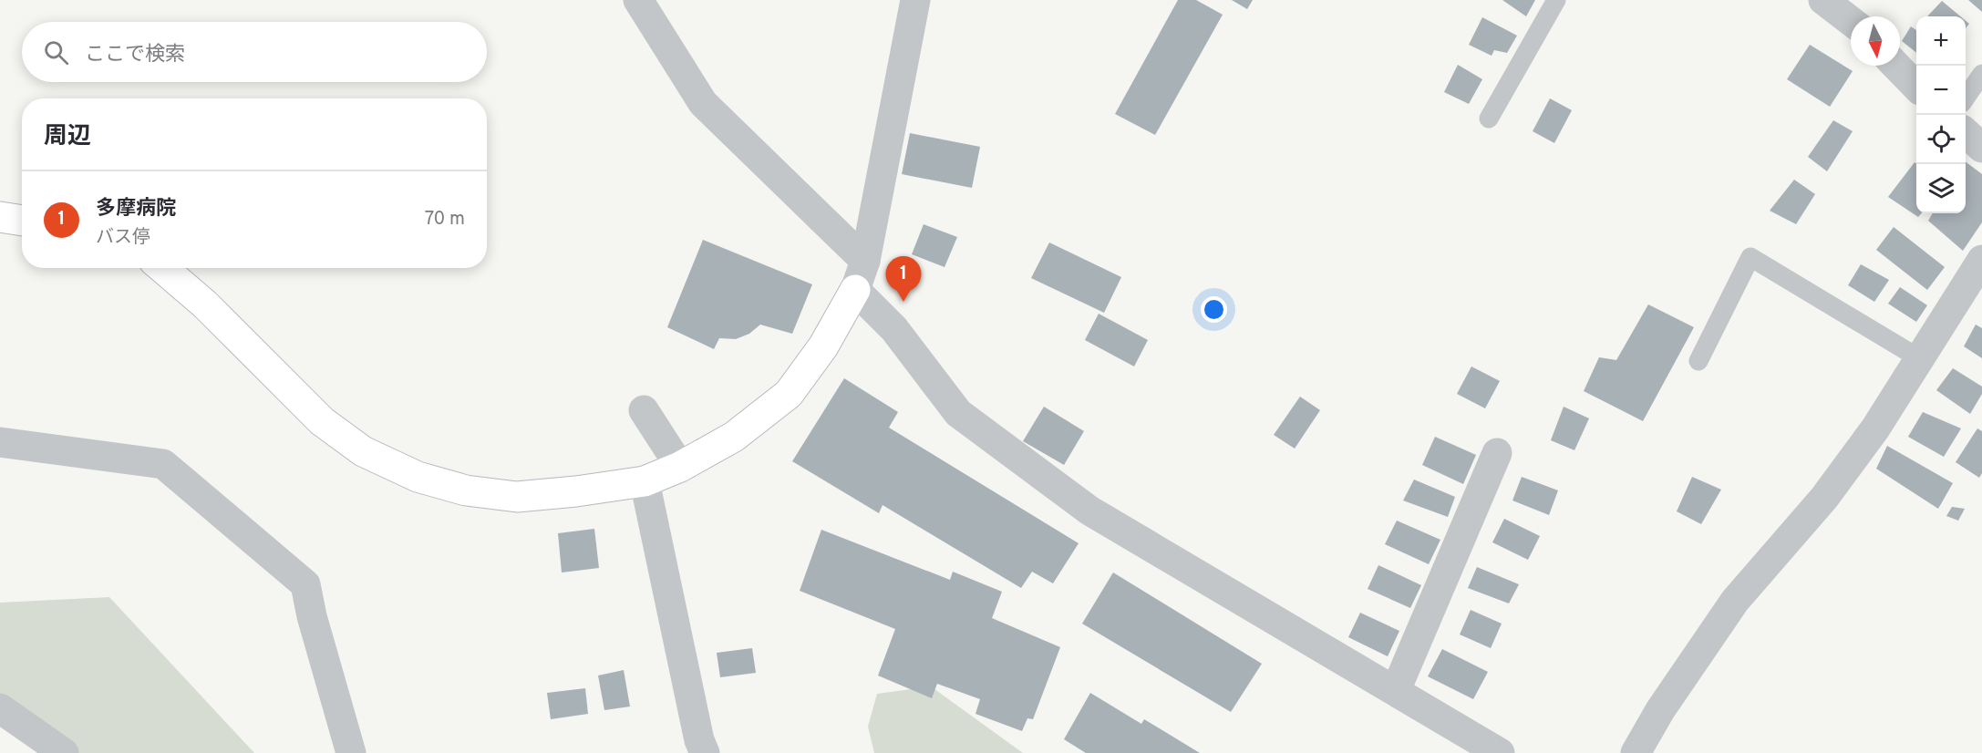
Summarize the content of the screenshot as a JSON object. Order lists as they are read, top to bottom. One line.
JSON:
{"north":"bottom","page":{"map_buttons":["+","−"],"search":"ここで検索","heading":"周辺","list":[{"mark":"1","name":"多摩病院","note":"バス停","value":"70 m"}],"pins":"1"}}
